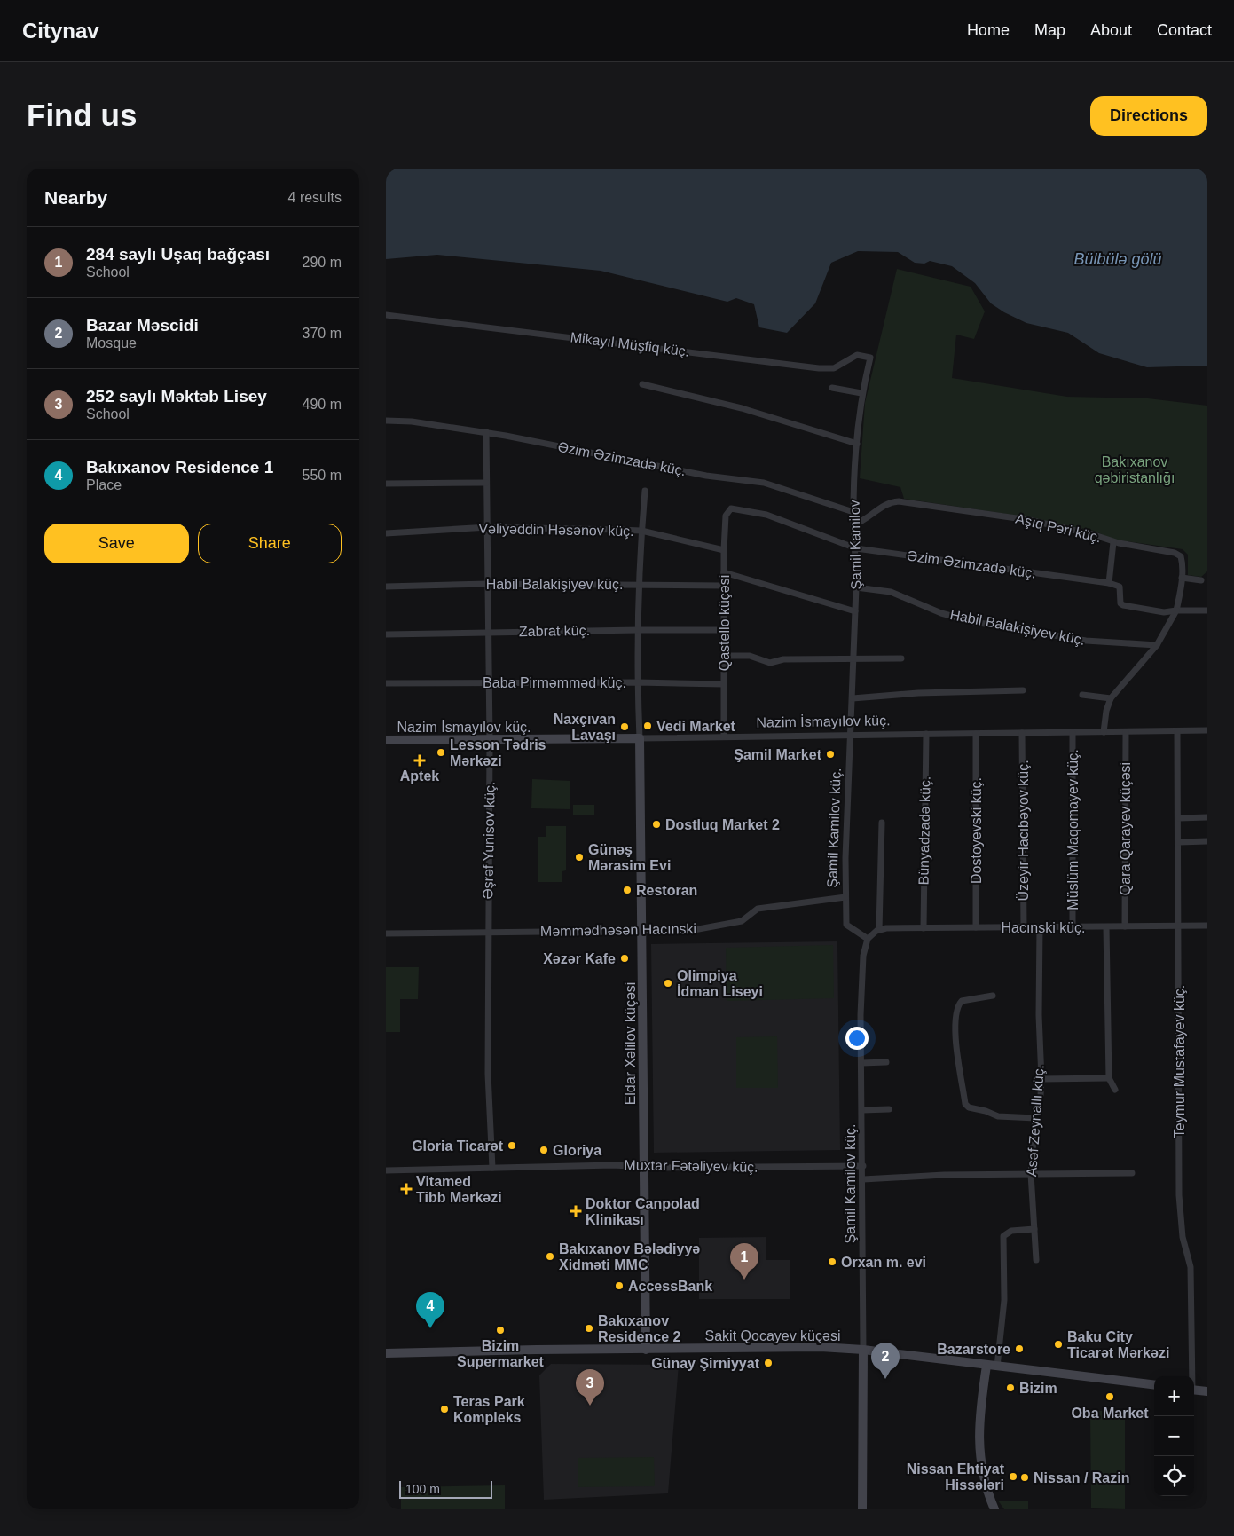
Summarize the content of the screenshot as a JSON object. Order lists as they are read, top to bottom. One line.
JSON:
{"streets":{"street":["Mikayıl Müşfiq küç.","Əzim Əzimzadə küç.","Aşıq Pəri küç.","Vəliyəddin Həsənov küç.","Şamil Kamilov","Habil Balakişiyev küç.","Qastello küçəsi","Zabrat küç.","Baba Pirməmməd küç.","Nazim İsmayılov küç.","Şamil Kamilov küç.","Qara Qarayev küçəsi","Müslüm Maqomayev küç.","Bünyadzadə küç.","Dostoyevski küç.","Üzeyir Hacıbəyov küç.","Əşrəf Yunisov küç.","Hacınski küç.","Məmmədhəsən Hacınski","Eldar Xəlilov küçəsi","Teymur Mustafayev küç.","Asəf Zeynallı küç.","Muxtar Fətəliyev küç.","Sakit Qocayev küçəsi"]},"crossings":[["Mikayıl Müşfiq küç.","Şamil Kamilov"],["Əzim Əzimzadə küç.","Şamil Kamilov"],["Əzim Əzimzadə küç.","Qastello küçəsi"],["Əzim Əzimzadə küç.","Əşrəf Yunisov küç."],["Aşıq Pəri küç.","Şamil Kamilov"],["Vəliyəddin Həsənov küç.","Qastello küçəsi"],["Vəliyəddin Həsənov küç.","Əşrəf Yunisov küç."],["Şamil Kamilov","Habil Balakişiyev küç."],["Şamil Kamilov","Nazim İsmayılov küç."],["Şamil Kamilov","Şamil Kamilov küç."],["Habil Balakişiyev küç.","Qastello küçəsi"],["Habil Balakişiyev küç.","Əşrəf Yunisov küç."],["Qastello küçəsi","Zabrat küç."],["Qastello küçəsi","Baba Pirməmməd küç."],["Qastello küçəsi","Nazim İsmayılov küç."],["Zabrat küç.","Əşrəf Yunisov küç."],["Baba Pirməmməd küç.","Əşrəf Yunisov küç."],["Nazim İsmayılov küç.","Şamil Kamilov küç."],["Nazim İsmayılov küç.","Qara Qarayev küçəsi"],["Nazim İsmayılov küç.","Müslüm Maqomayev küç."],["Nazim İsmayılov küç.","Bünyadzadə küç."],["Nazim İsmayılov küç.","Dostoyevski küç."],["Nazim İsmayılov küç.","Üzeyir Hacıbəyov küç."],["Nazim İsmayılov küç.","Əşrəf Yunisov küç."],["Nazim İsmayılov küç.","Eldar Xəlilov küçəsi"],["Nazim İsmayılov küç.","Teymur Mustafayev küç."],["Şamil Kamilov küç.","Məmmədhəsən Hacınski"],["Şamil Kamilov küç.","Muxtar Fətəliyev küç."],["Şamil Kamilov küç.","Sakit Qocayev küçəsi"],["Qara Qarayev küçəsi","Hacınski küç."],["Müslüm Maqomayev küç.","Hacınski küç."],["Bünyadzadə küç.","Hacınski küç."],["Dostoyevski küç.","Hacınski küç."],["Üzeyir Hacıbəyov küç.","Hacınski küç."],["Əşrəf Yunisov küç.","Məmmədhəsən Hacınski"],["Əşrəf Yunisov küç.","Muxtar Fətəliyev küç."],["Hacınski küç.","Teymur Mustafayev küç."],["Hacınski küç.","Asəf Zeynallı küç."],["Məmmədhəsən Hacınski","Eldar Xəlilov küçəsi"],["Eldar Xəlilov küçəsi","Muxtar Fətəliyev küç."],["Eldar Xəlilov küçəsi","Sakit Qocayev küçəsi"]],"water":["Bülbülə gölü"],"parks":["Bakıxanov qəbiristanlığı"],"places":{"other":["Vedi Market","Naxçıvan Lavaşı","Lesson Tədris Mərkəzi","Şamil Market","Dostluq Market 2","Günəş Mərasim Evi","Restoran","Xəzər Kafe","Olimpiya İdman Liseyi","Gloria Ticarət","Gloriya","Bakıxanov Bələdiyyə Xidməti MMC","Orxan m. evi","AccessBank","Bakıxanov Residence 2","Bizim Supermarket","Baku City Ticarət Mərkəzi","Bazarstore","Günay Şirniyyat","Bizim","Oba Market","Teras Park Kompleks","Nissan Ehtiyat Hissələri","Nissan / Razin"],"health":["Aptek","Vitamed Tibb Mərkəzi","Doktor Canpolad Klinikası"]},"scale_bar":"100 m","page":{"header":"Citynav","nav":["Home","Map","About","Contact"],"buttons":["Directions",["Save","Share"]],"title":"Find us","heading":["Nearby","4 results"],"list":[{"mark":"1","name":"284 saylı Uşaq bağçası","note":"School","value":"290 m"},{"mark":"2","name":"Bazar Məscidi","note":"Mosque","value":"370 m"},{"mark":"3","name":"252 saylı Məktəb Lisey","note":"School","value":"490 m"},{"mark":"4","name":"Bakıxanov Residence 1","note":"Place","value":"550 m"}],"pins":["1","4","2","3"],"map_buttons":["+","−"],"scale":"100 m"}}
